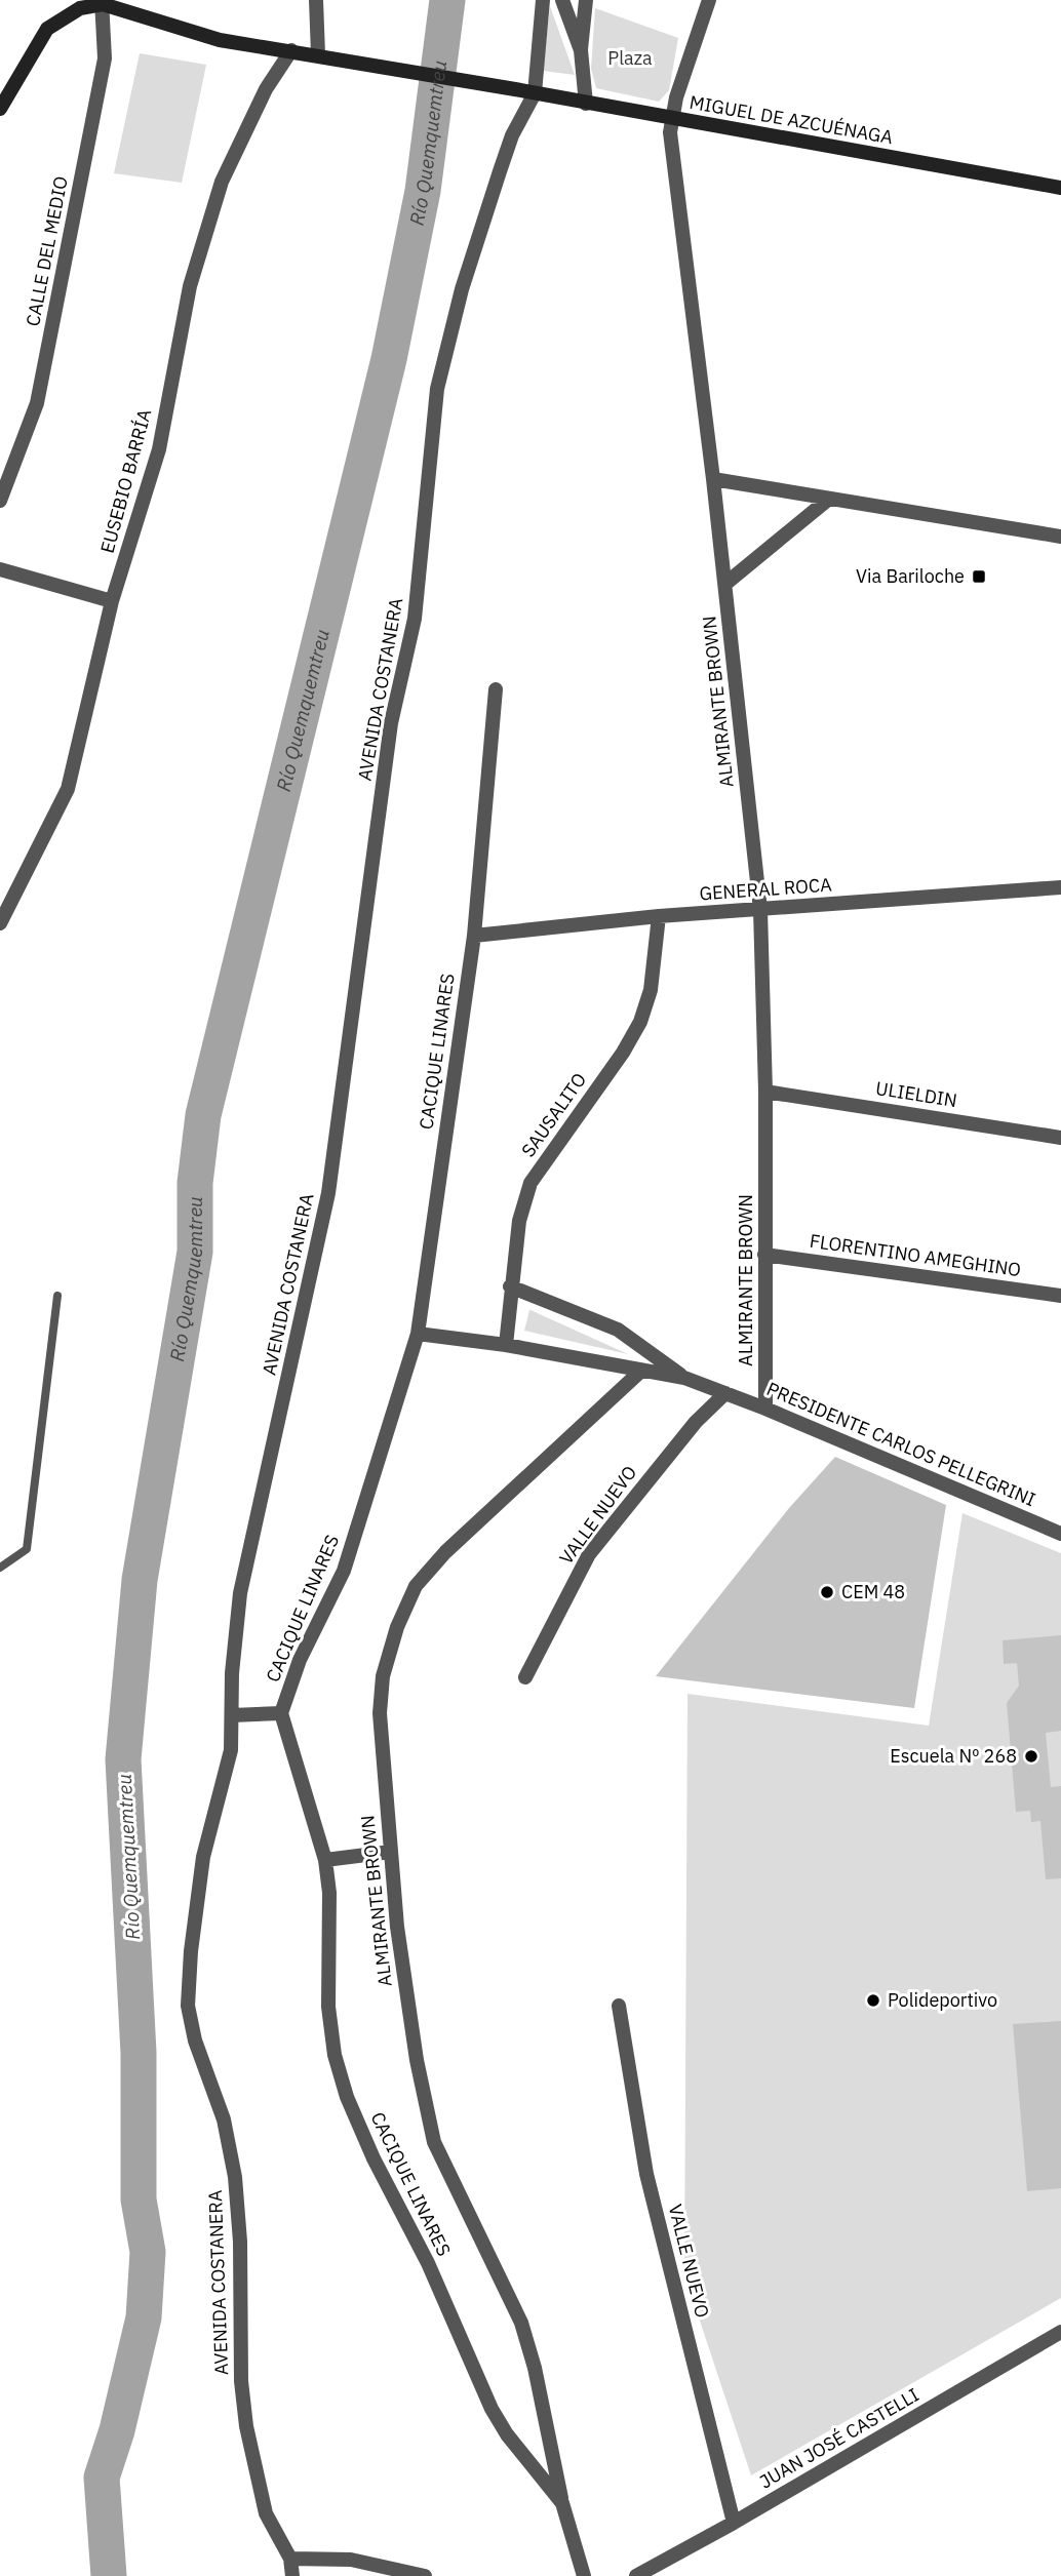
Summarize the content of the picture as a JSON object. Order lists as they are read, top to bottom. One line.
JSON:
{"streets":{"street":["MIGUEL DE AZCUÉNAGA","CALLE DEL MEDIO","EUSEBIO BARRÍA","AVENIDA COSTANERA","ALMIRANTE BROWN","GENERAL ROCA","CACIQUE LINARES","ULIELDIN","SAUSALITO","FLORENTINO AMEGHINO","PRESIDENTE CARLOS PELLEGRINI","VALLE NUEVO","JUAN JOSÉ CASTELLI"]},"crossings":[["MIGUEL DE AZCUÉNAGA","CALLE DEL MEDIO"],["MIGUEL DE AZCUÉNAGA","EUSEBIO BARRÍA"],["MIGUEL DE AZCUÉNAGA","AVENIDA COSTANERA"],["MIGUEL DE AZCUÉNAGA","ALMIRANTE BROWN"],["ALMIRANTE BROWN","GENERAL ROCA"],["ALMIRANTE BROWN","CACIQUE LINARES"],["ALMIRANTE BROWN","ULIELDIN"],["ALMIRANTE BROWN","FLORENTINO AMEGHINO"],["ALMIRANTE BROWN","PRESIDENTE CARLOS PELLEGRINI"],["GENERAL ROCA","CACIQUE LINARES"],["GENERAL ROCA","SAUSALITO"],["CACIQUE LINARES","PRESIDENTE CARLOS PELLEGRINI"],["SAUSALITO","PRESIDENTE CARLOS PELLEGRINI"],["PRESIDENTE CARLOS PELLEGRINI","VALLE NUEVO"],["VALLE NUEVO","JUAN JOSÉ CASTELLI"]],"water":["Río Quemquemtreu"],"parks":["Plaza"],"places":{"transit":["Via Bariloche"],"other":["CEM 48","Escuela Nº 268","Polideportivo"]}}
